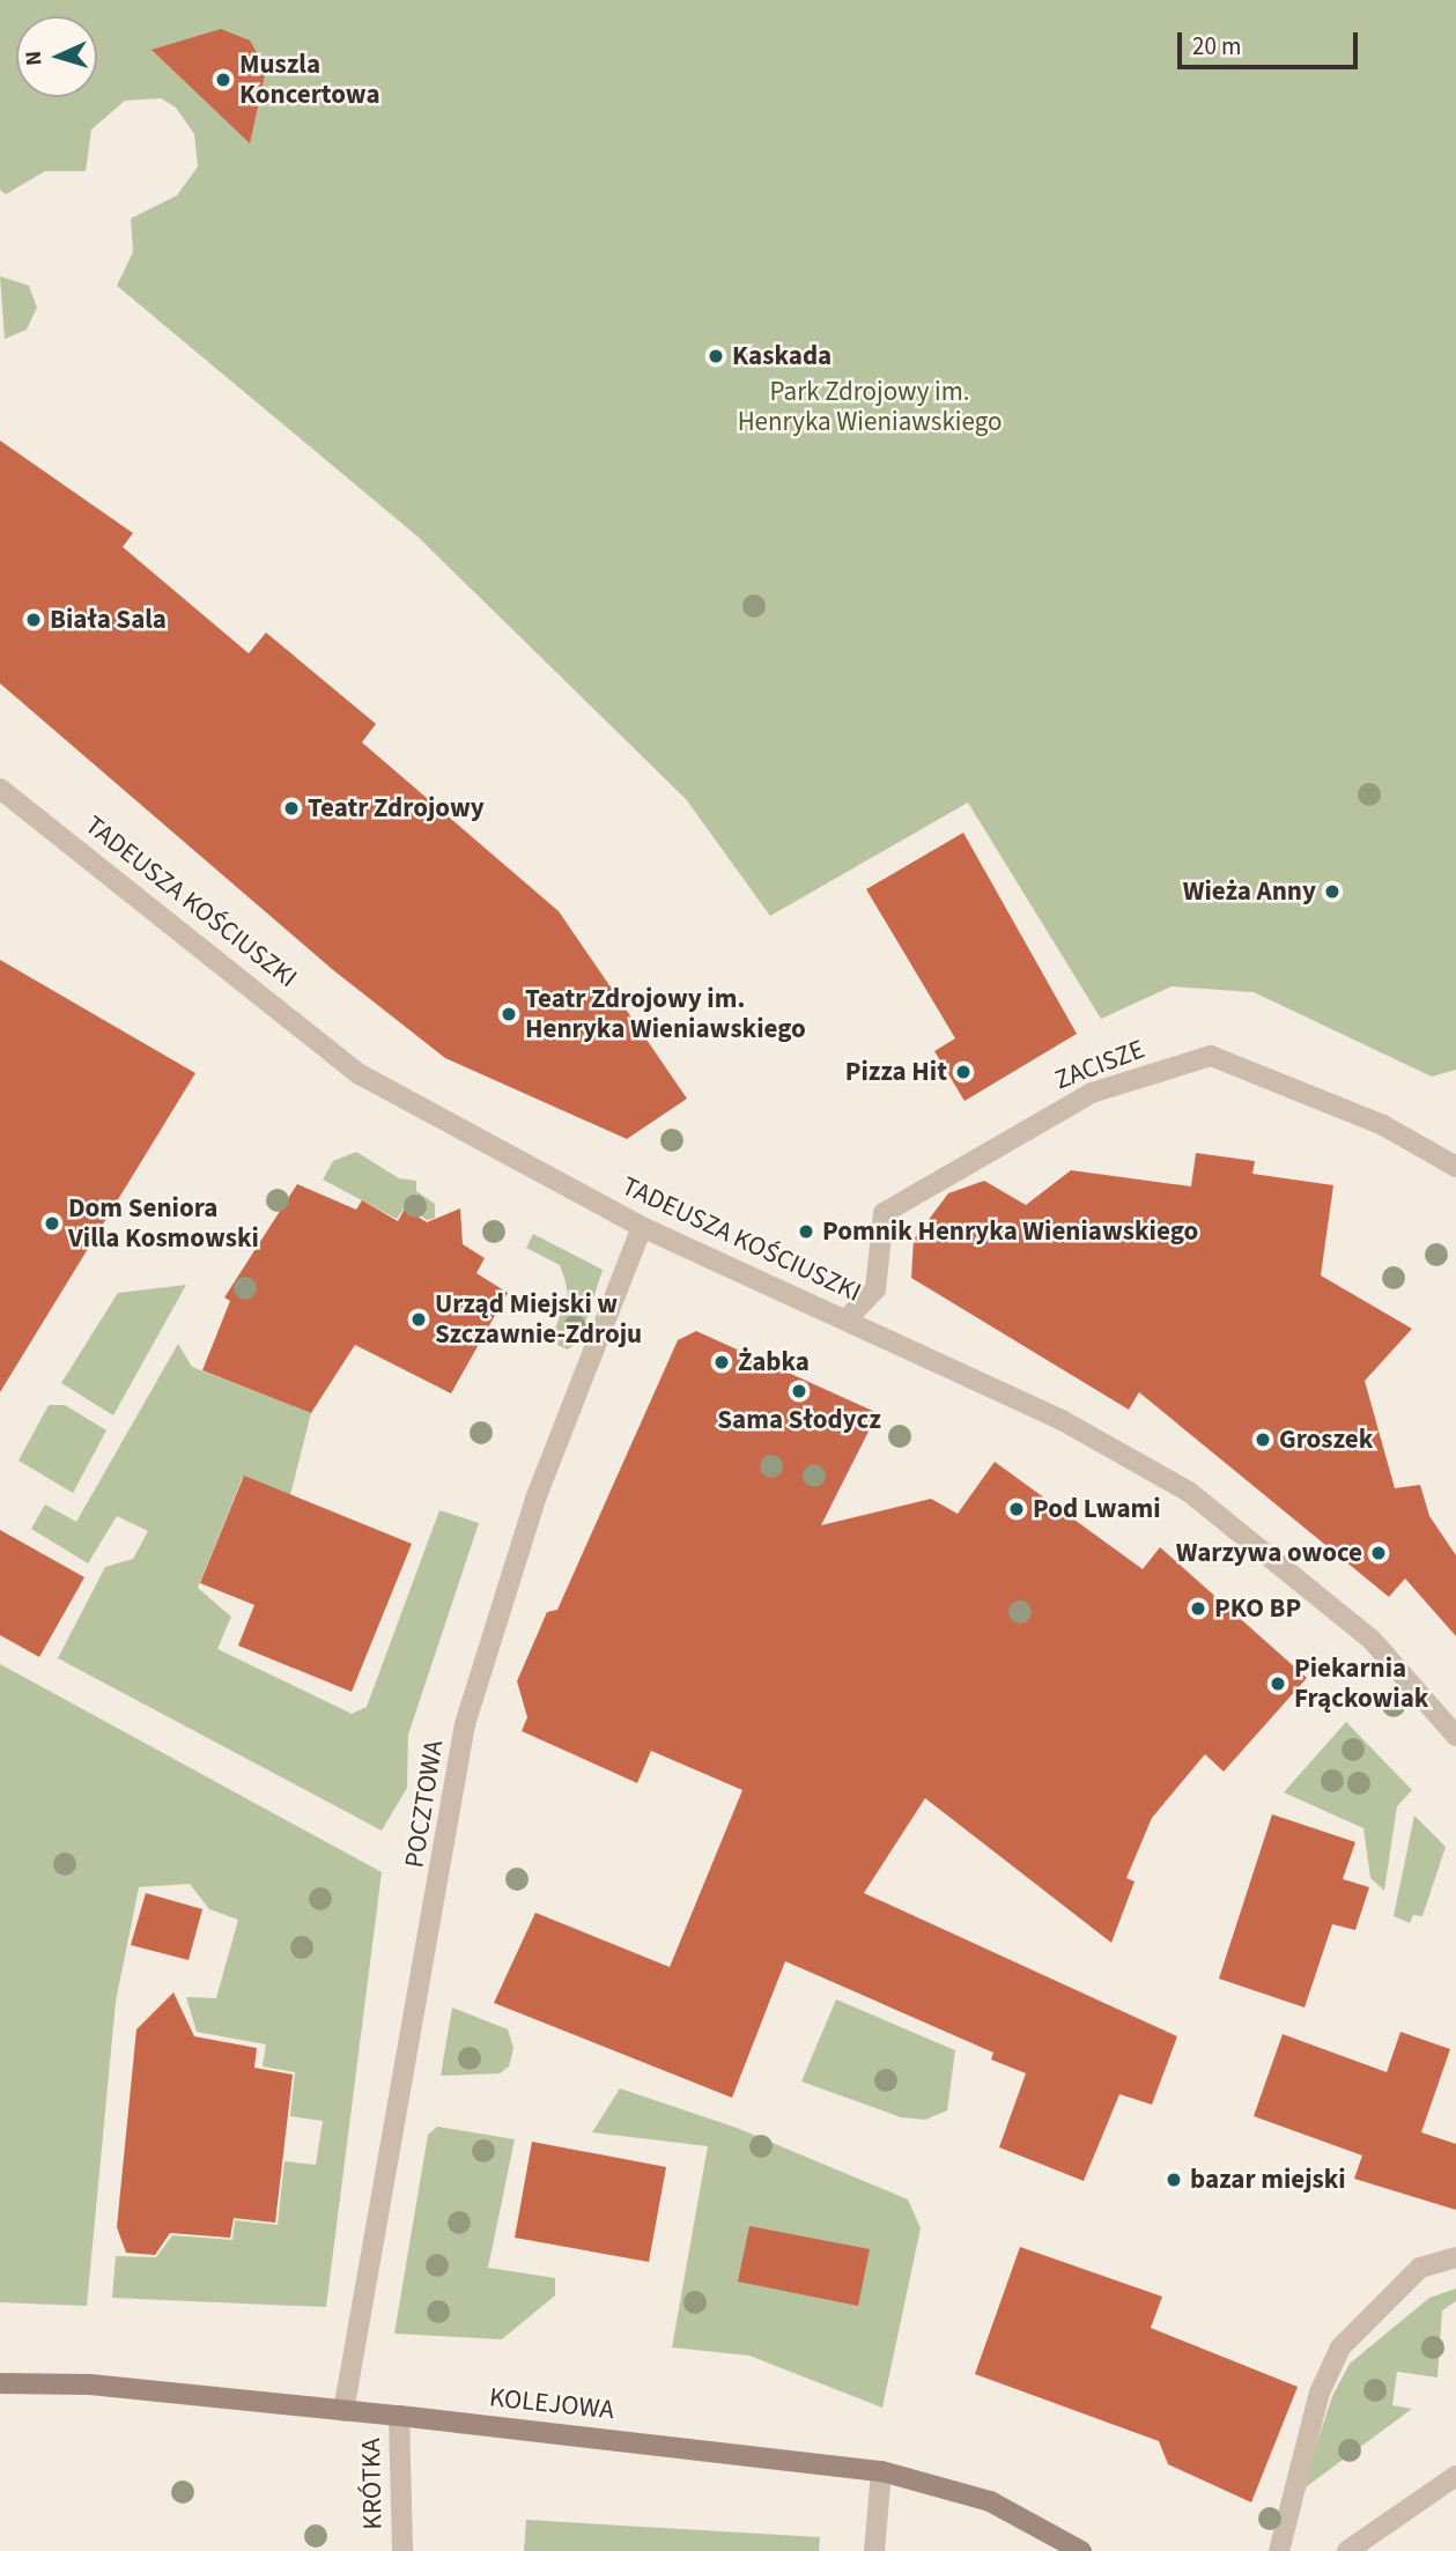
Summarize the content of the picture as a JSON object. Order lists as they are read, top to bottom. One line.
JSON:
{"streets":{"street":["TADEUSZA KOŚCIUSZKI","ZACISZE","POCZTOWA","KOLEJOWA","KRÓTKA"]},"crossings":[["TADEUSZA KOŚCIUSZKI","ZACISZE"],["TADEUSZA KOŚCIUSZKI","POCZTOWA"],["POCZTOWA","KOLEJOWA"],["KOLEJOWA","KRÓTKA"]],"parks":["Park Zdrojowy im. Henryka Wieniawskiego"],"places":["Muszla Koncertowa","Kaskada","Biała Sala","Teatr Zdrojowy","Wieża Anny","Teatr Zdrojowy im. Henryka Wieniawskiego","Pizza Hit","Dom Seniora Villa Kosmowski","Pomnik Henryka Wieniawskiego","Urząd Miejski w Szczawnie-Zdroju","Żabka","Sama Słodycz","Groszek","Pod Lwami","Warzywa owoce","PKO BP","Piekarnia Frąckowiak","bazar miejski"],"scale_bar":"20 m","north":"left"}
